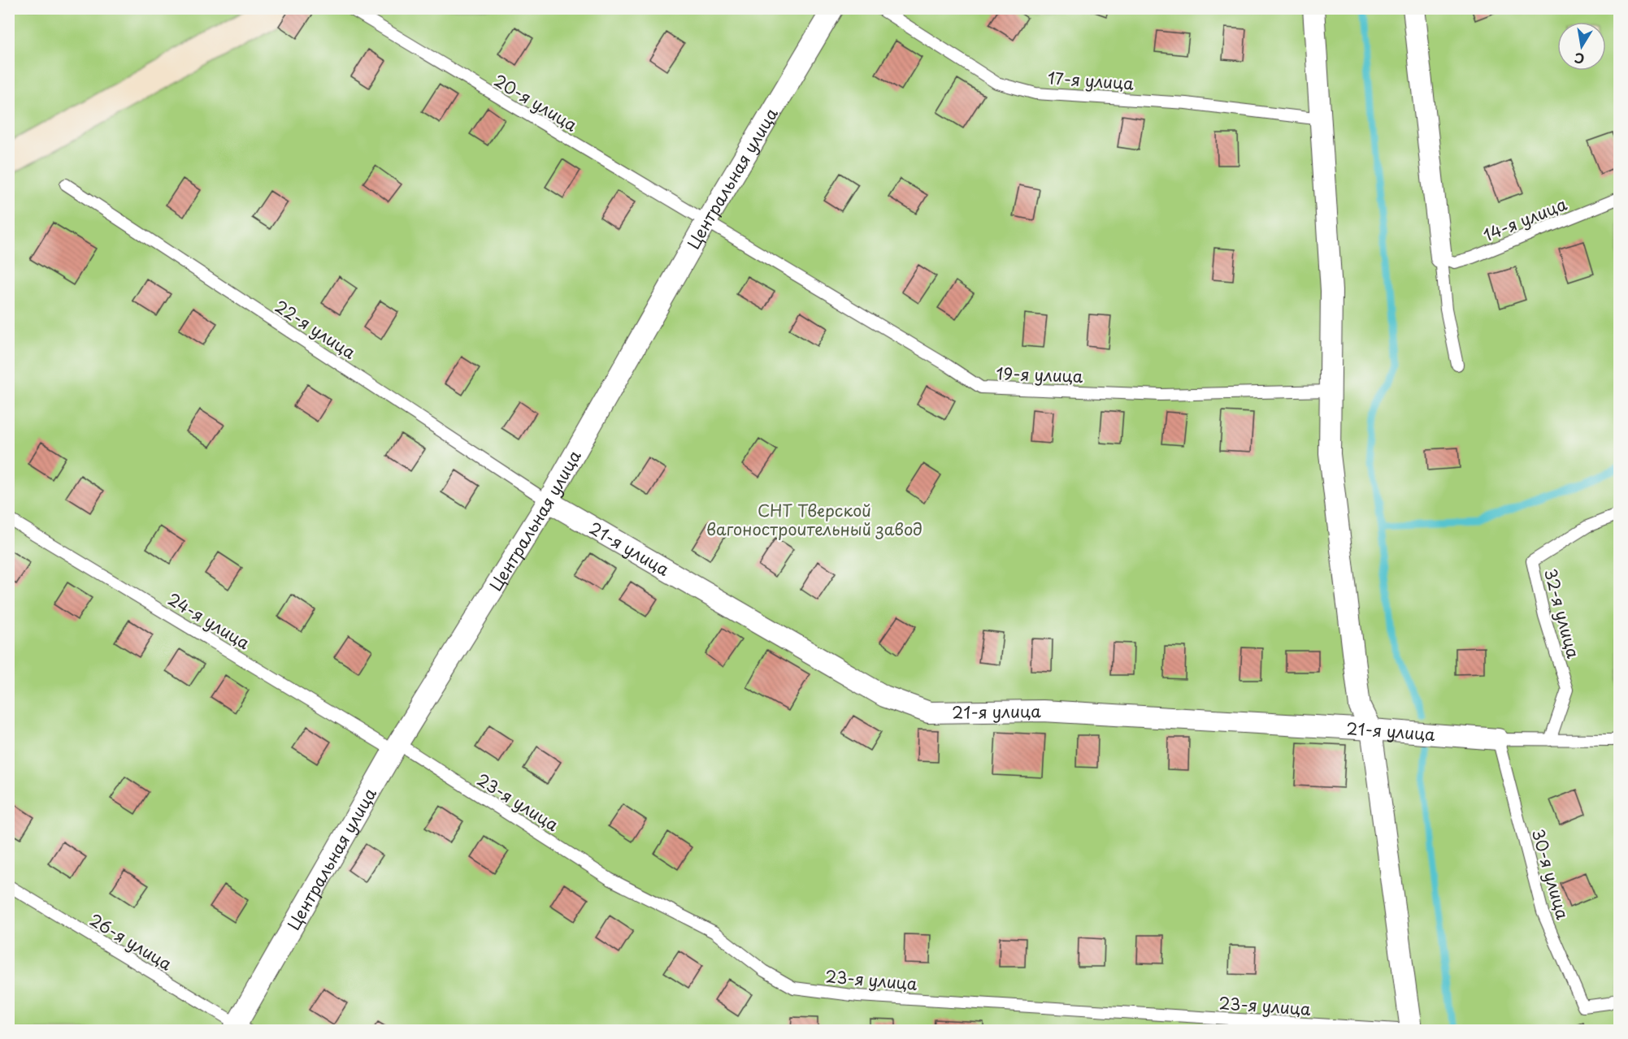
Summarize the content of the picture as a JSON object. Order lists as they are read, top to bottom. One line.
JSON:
{"streets":{"street":["Центральная улица","21-я улица"],"lane":["17-я улица","20-я улица","14-я улица","22-я улица","19-я улица","32-я улица","24-я улица","23-я улица","30-я улица","26-я улица"]},"crossings":[["20-я улица","Центральная улица"],["20-я улица","19-я улица"],["Центральная улица","22-я улица"],["Центральная улица","19-я улица"],["Центральная улица","21-я улица"],["Центральная улица","24-я улица"],["Центральная улица","23-я улица"],["Центральная улица","26-я улица"],["22-я улица","21-я улица"],["21-я улица","30-я улица"],["24-я улица","23-я улица"]],"parks":["СНТ Тверской вагоностроительный завод"],"north":"bottom"}
